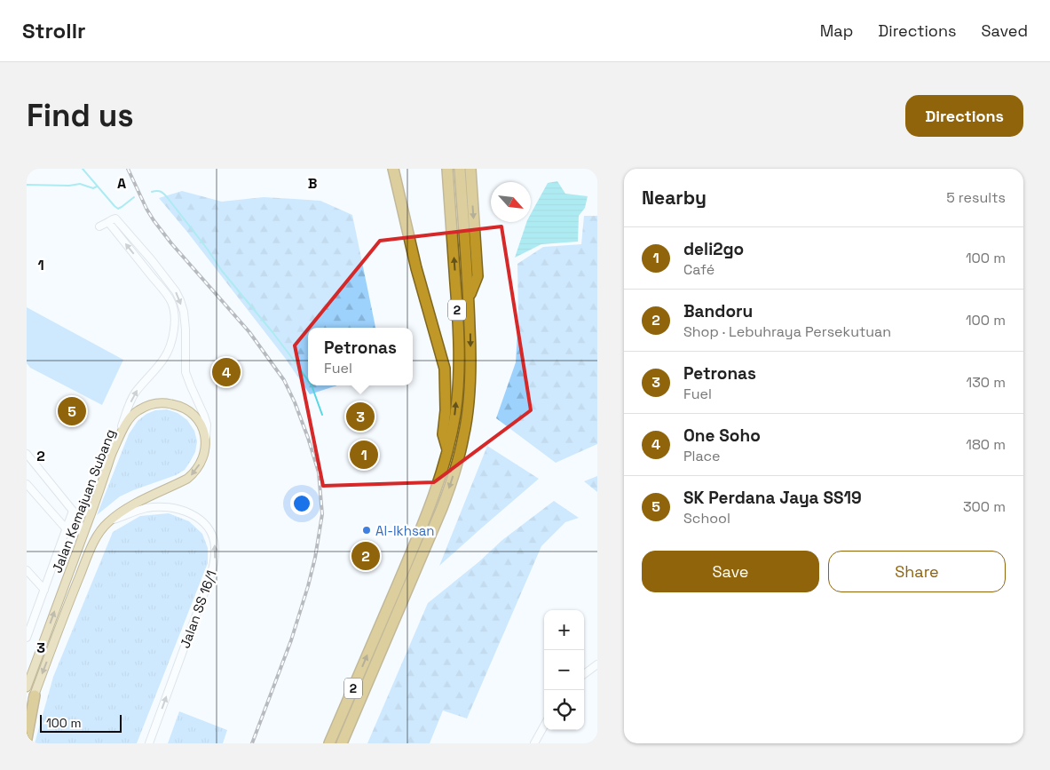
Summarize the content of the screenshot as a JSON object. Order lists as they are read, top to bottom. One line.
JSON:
{"streets":{"highway":["2"],"main road":["Jalan Kemajuan Subang"],"street":["Jalan SS 16/1"]},"crossings":[["Jalan Kemajuan Subang","Jalan SS 16/1"]],"places":["Al-Ikhsan"],"scale_bar":"100 m","north":"bottom right","page":{"header":"Strollr","nav":["Map","Directions","Saved"],"buttons":["Directions",["Save","Share"]],"title":"Find us","heading":["Nearby","5 results"],"list":[{"mark":"1","name":"deli2go","note":"Café","value":"100 m"},{"mark":"2","name":"Bandoru","note":"Shop · Lebuhraya Persekutuan","value":"100 m"},{"mark":"3","name":"Petronas","note":"Fuel","value":"130 m"},{"mark":"4","name":"One Soho","note":"Place","value":"180 m"},{"mark":"5","name":"SK Perdana Jaya SS19","note":"School","value":"300 m"}],"popup":["Petronas","Fuel"],"pins":["4","5","3","1","2"],"map_buttons":["+","−"],"scale":"100 m"},"grid":{"columns":["A","B"],"rows":["1","2","3"]}}
